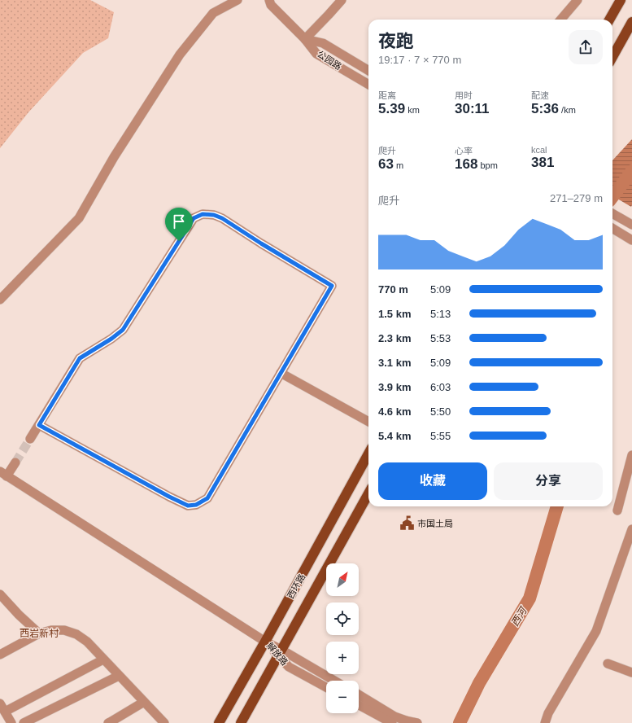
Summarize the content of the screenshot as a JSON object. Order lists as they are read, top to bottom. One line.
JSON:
{"streets":{"main road":["西环路"],"street":["公园路","解放路"]},"crossings":[["西环路","解放路"]],"districts":["西岩新村"],"water":["西河"],"places":{"public building":["市国土局"]},"north":"top right","page":{"heading":["夜跑","19:17 · 7 × 770 m"],"stats":[["距离","5.39 km"],["用时","30:11"],["配速","5:36 /km"],["爬升","63 m"],["心率","168 bpm"],["kcal","381"]],"chart":["爬升","271–279 m"],"list":[{"name":"770 m","note":"5:09"},{"name":"1.5 km","note":"5:13"},{"name":"2.3 km","note":"5:53"},{"name":"3.1 km","note":"5:09"},{"name":"3.9 km","note":"6:03"},{"name":"4.6 km","note":"5:50"},{"name":"5.4 km","note":"5:55"}],"buttons":["收藏","分享"],"map_buttons":["+","−"]}}
